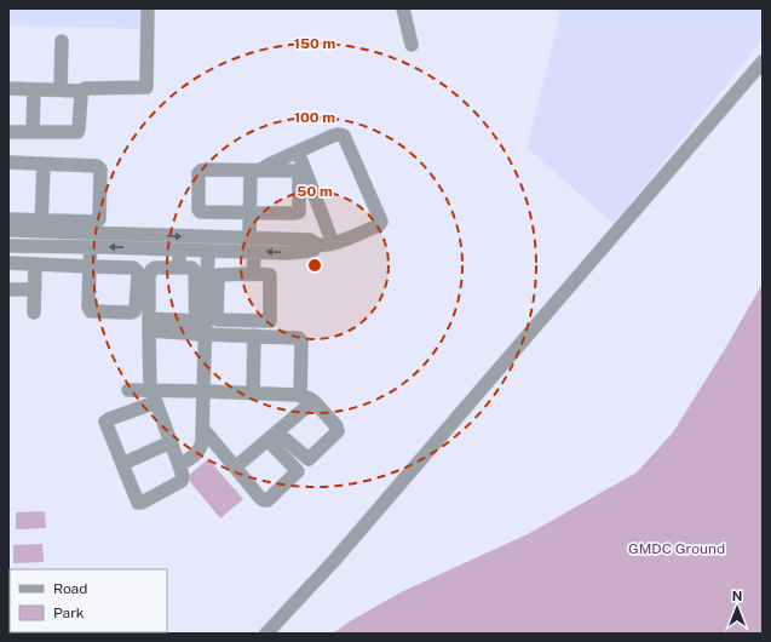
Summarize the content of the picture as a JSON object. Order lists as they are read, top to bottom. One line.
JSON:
{"parks":["GMDC Ground"],"legend":["Road","Park"],"north":"top","rings":["150 m","100 m","50 m"]}
